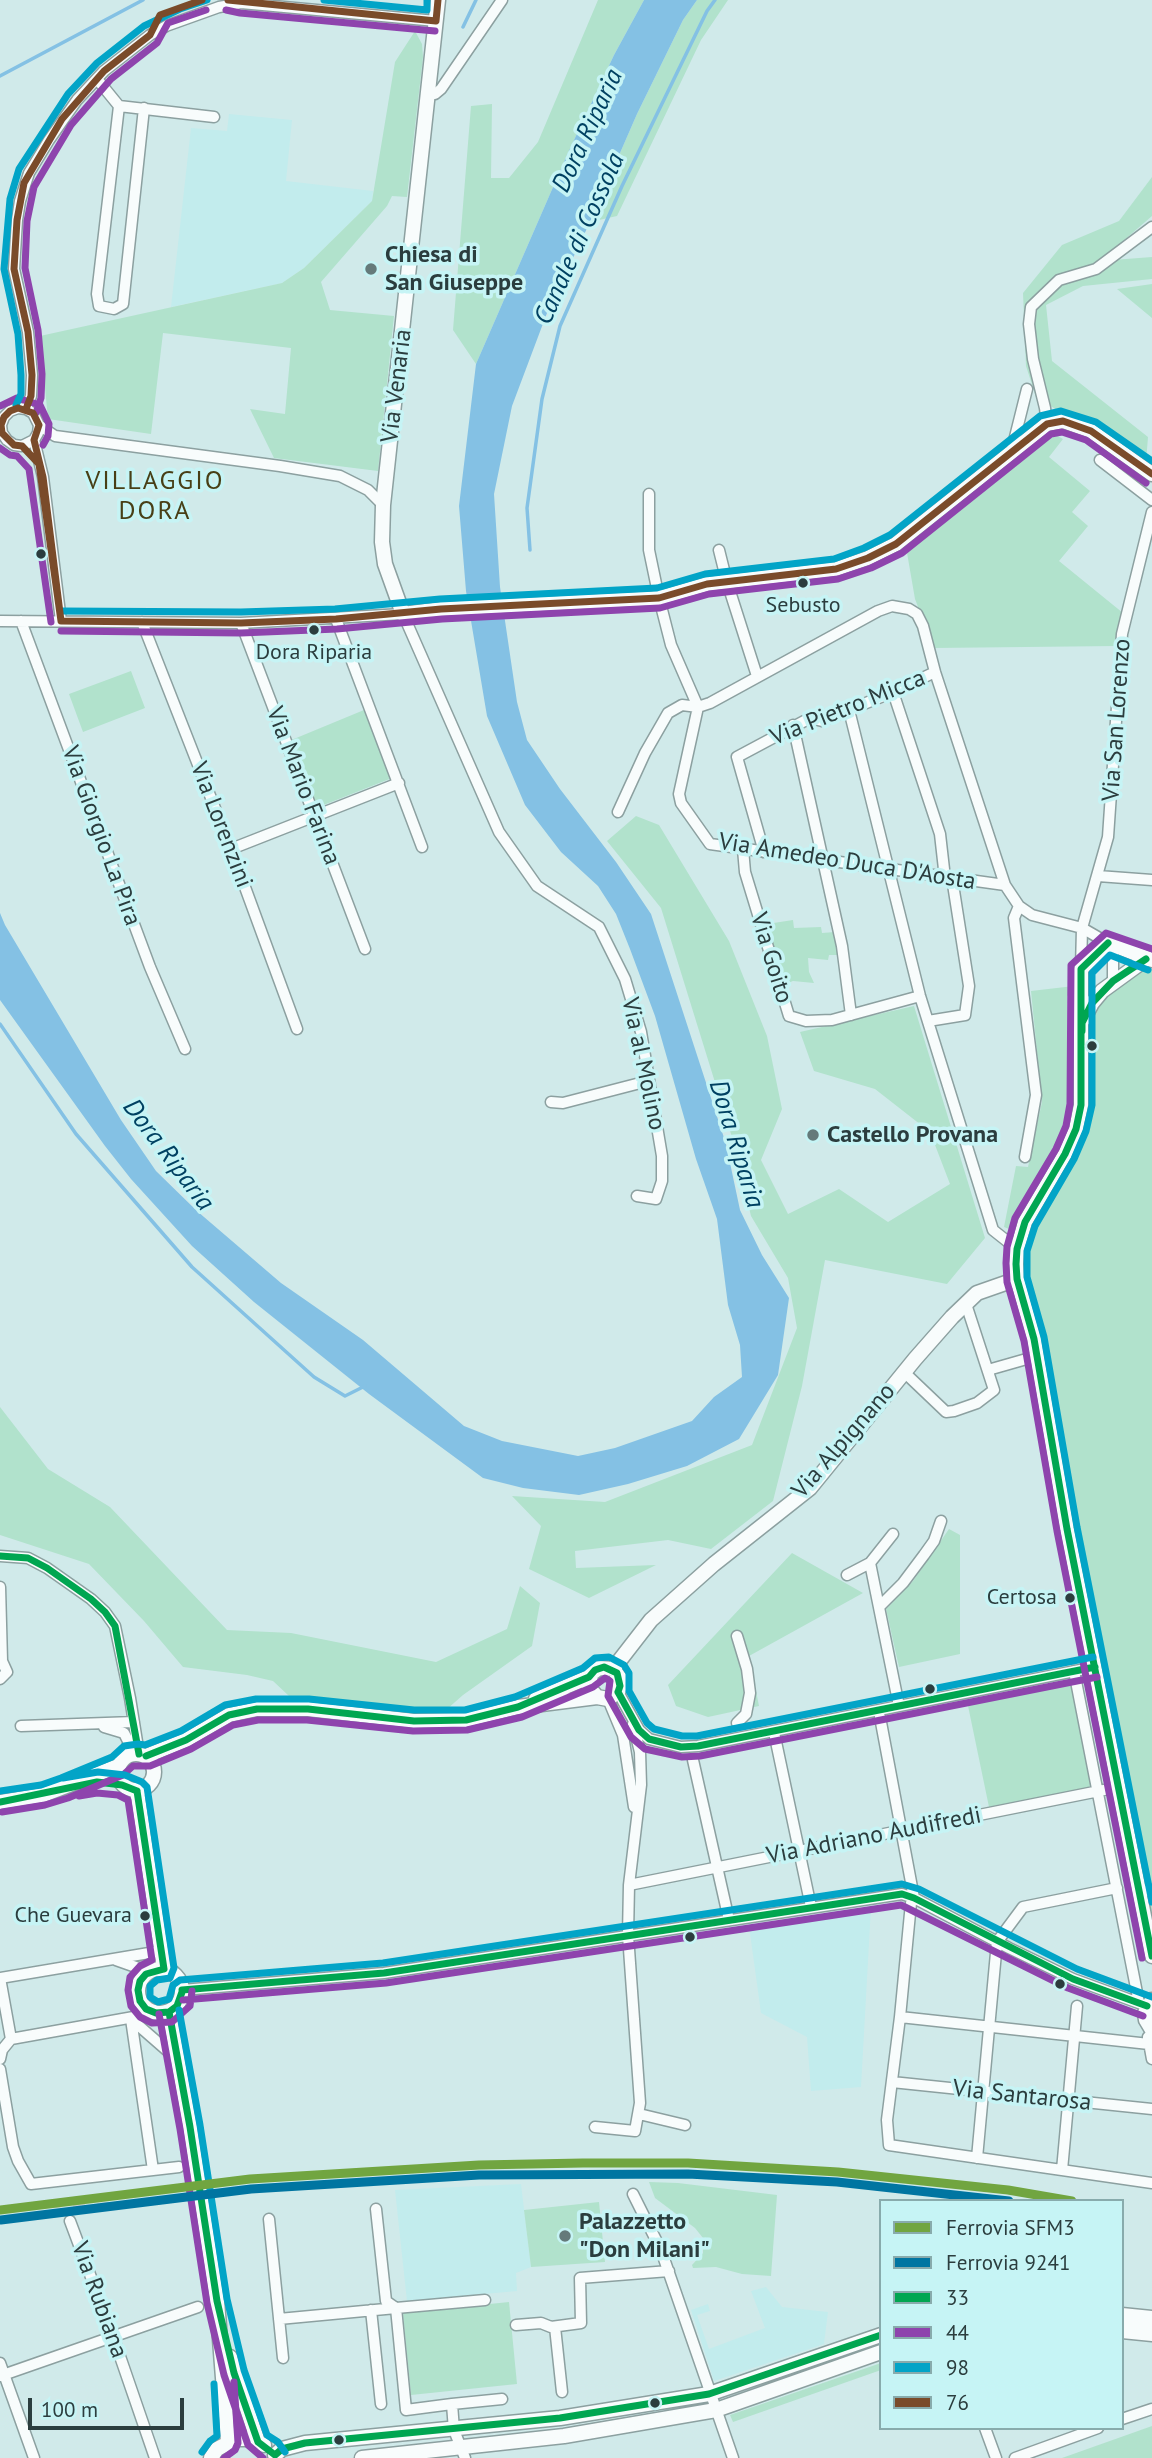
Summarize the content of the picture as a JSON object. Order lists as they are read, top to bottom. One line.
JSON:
{"streets":{"street":["Via Venaria","Via Pietro Micca","Via San Lorenzo","Via Mario Farina","Via Lorenzini","Via Giorgio La Pira","Via Amedeo Duca D'Aosta","Via Goito","Via al Molino","Via Alpignano","Via Adriano Audifredi","Via Santarosa","Via Rubiana"]},"crossings":[["Via Venaria","Via al Molino"],["Via Pietro Micca","Via Amedeo Duca D'Aosta"],["Via Amedeo Duca D'Aosta","Via Goito"]],"districts":["VILLAGGIO DORA"],"water":["Dora Riparia","Canale di Cossola"],"places":["Chiesa di San Giuseppe","Sebusto","Dora Riparia","Castello Provana","Certosa","Che Guevara","Palazzetto \"Don Milani\""],"lines":["transit line 98","transit line 76","transit line 44","transit line 33","rail line SFM3","rail line 9241"],"legend":["Ferrovia SFM3","Ferrovia 9241","33","44","98","76"],"scale_bar":"100 m"}
